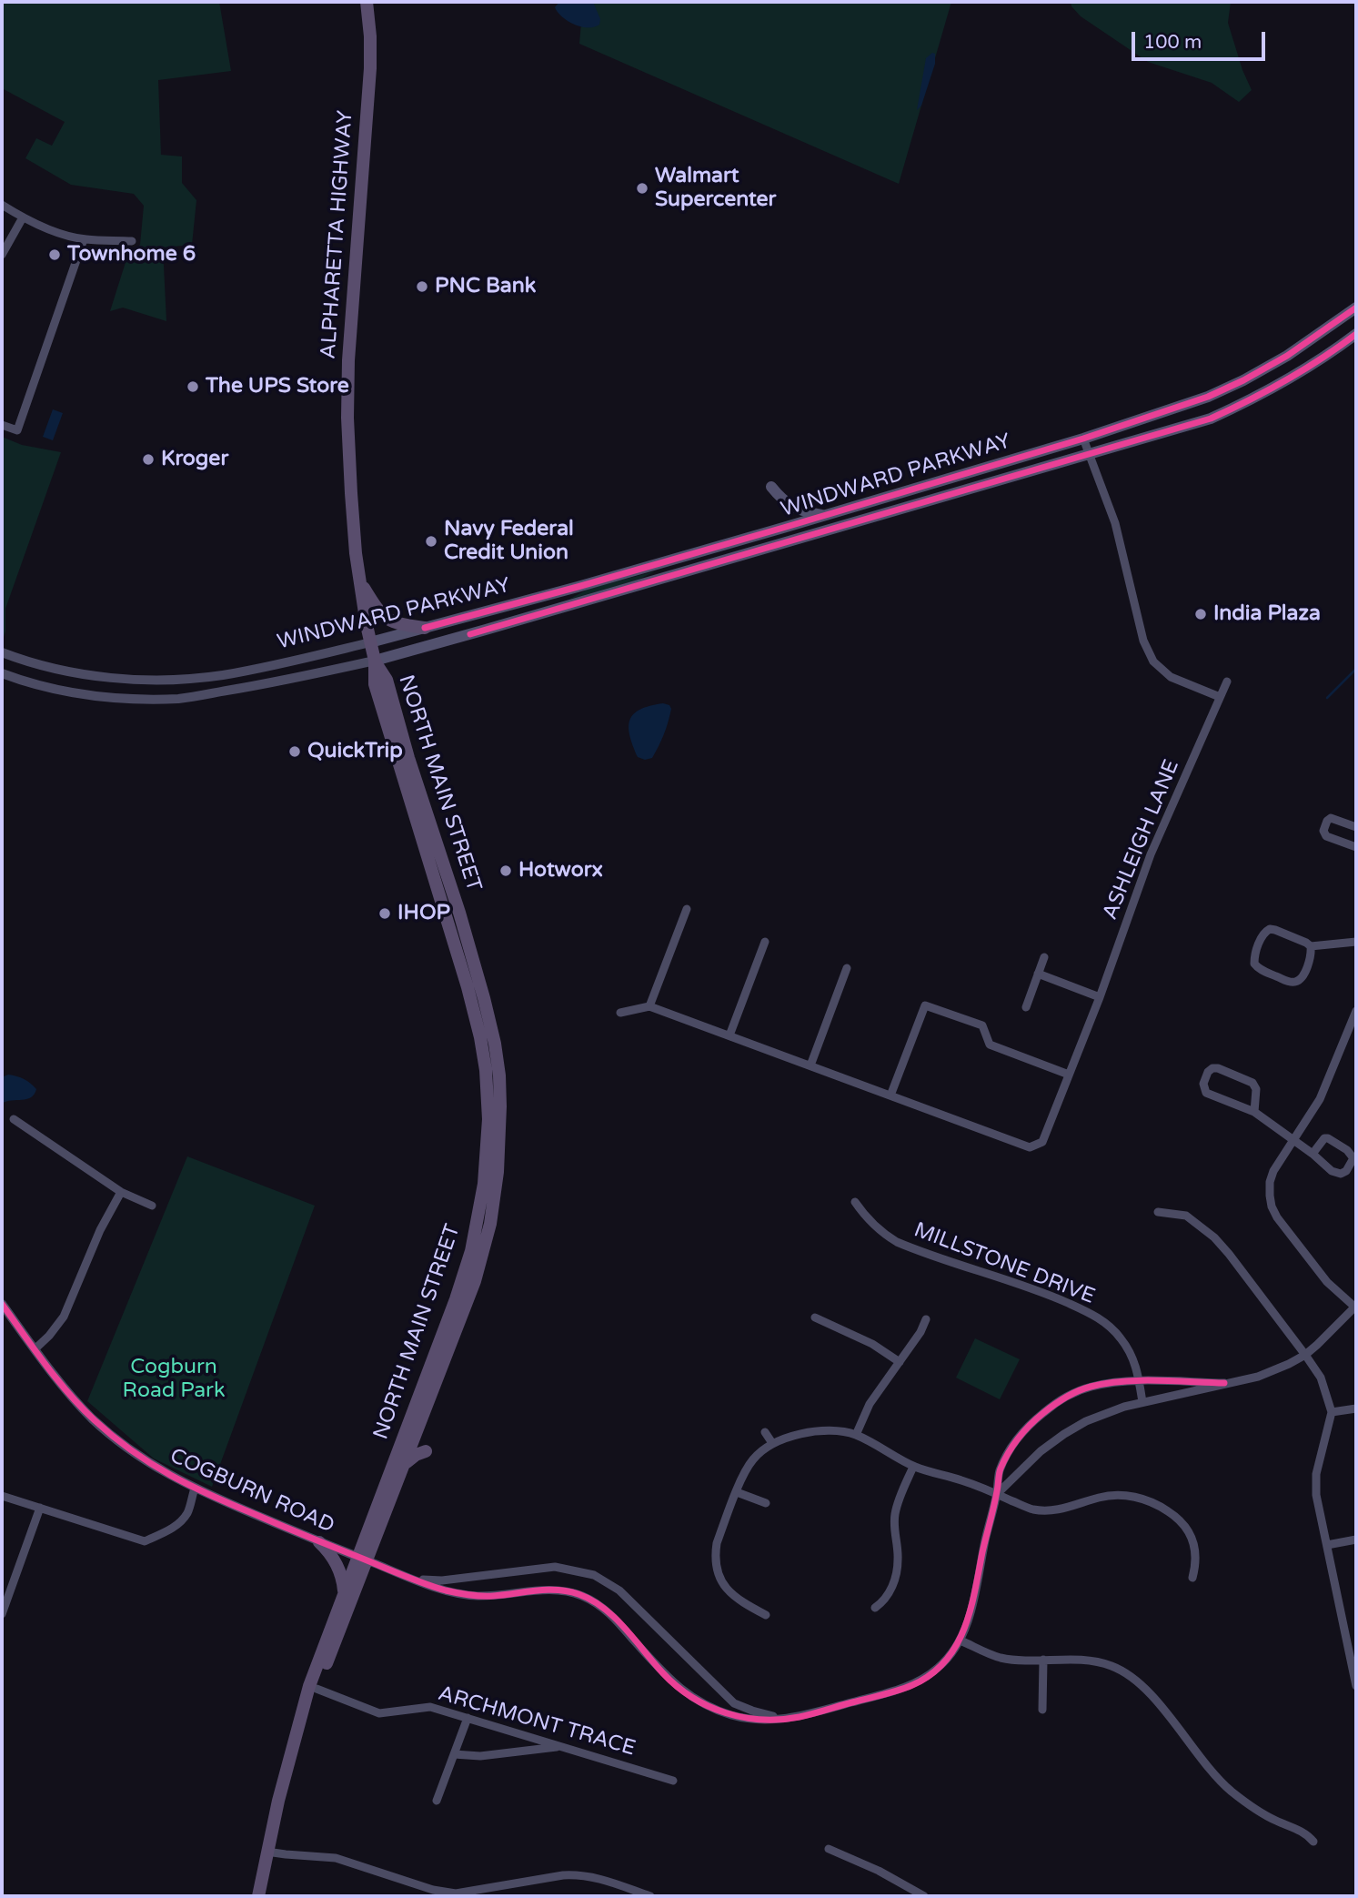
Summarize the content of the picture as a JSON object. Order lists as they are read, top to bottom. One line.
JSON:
{"streets":{"main road":["ALPHARETTA HIGHWAY","WINDWARD PARKWAY","NORTH MAIN STREET"],"street":["ASHLEIGH LANE","MILLSTONE DRIVE","COGBURN ROAD","ARCHMONT TRACE"]},"crossings":[["ALPHARETTA HIGHWAY","WINDWARD PARKWAY"],["ALPHARETTA HIGHWAY","NORTH MAIN STREET"],["WINDWARD PARKWAY","NORTH MAIN STREET"],["NORTH MAIN STREET","COGBURN ROAD"],["NORTH MAIN STREET","ARCHMONT TRACE"]],"parks":["Cogburn Road Park"],"places":["Walmart Supercenter","Townhome 6","PNC Bank","The UPS Store","Kroger","Navy Federal Credit Union","India Plaza","QuickTrip","Hotworx","IHOP"],"scale_bar":"100 m"}
